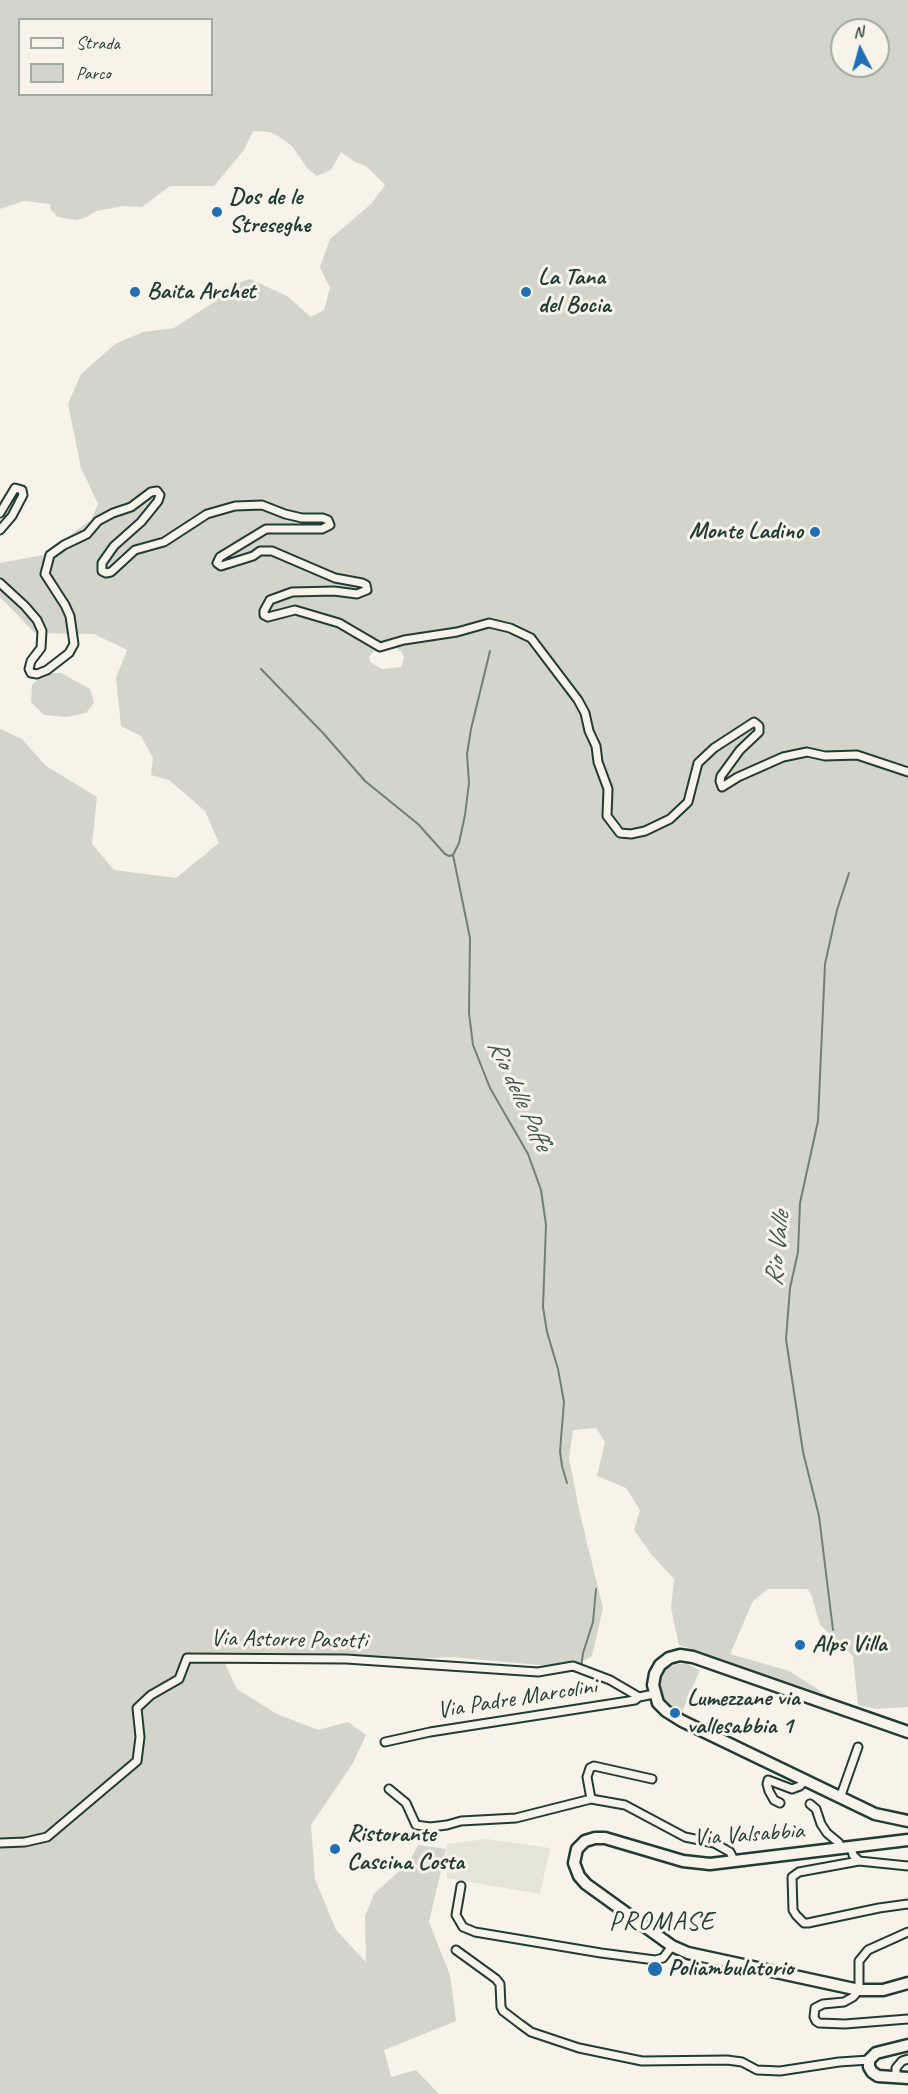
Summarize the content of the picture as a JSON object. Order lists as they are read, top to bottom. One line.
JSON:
{"streets":{"main road":["Via Valsabbia"],"street":["Via Astorre Pasotti","Via Padre Marcolini"]},"crossings":[["Via Astorre Pasotti","Via Padre Marcolini"],["Via Padre Marcolini","Via Valsabbia"]],"districts":["PROMASE"],"water":["Rio delle Poffe","Rio Valle"],"places":["Dos de le Streseghe","Baita Archet","La Tana del Bocia","Monte Ladino","Alps Villa","Lumezzane via vallesabbia 1","Ristorante Cascina Costa","Poliambulatorio"],"legend":["Strada","Parco"],"north":"top"}
